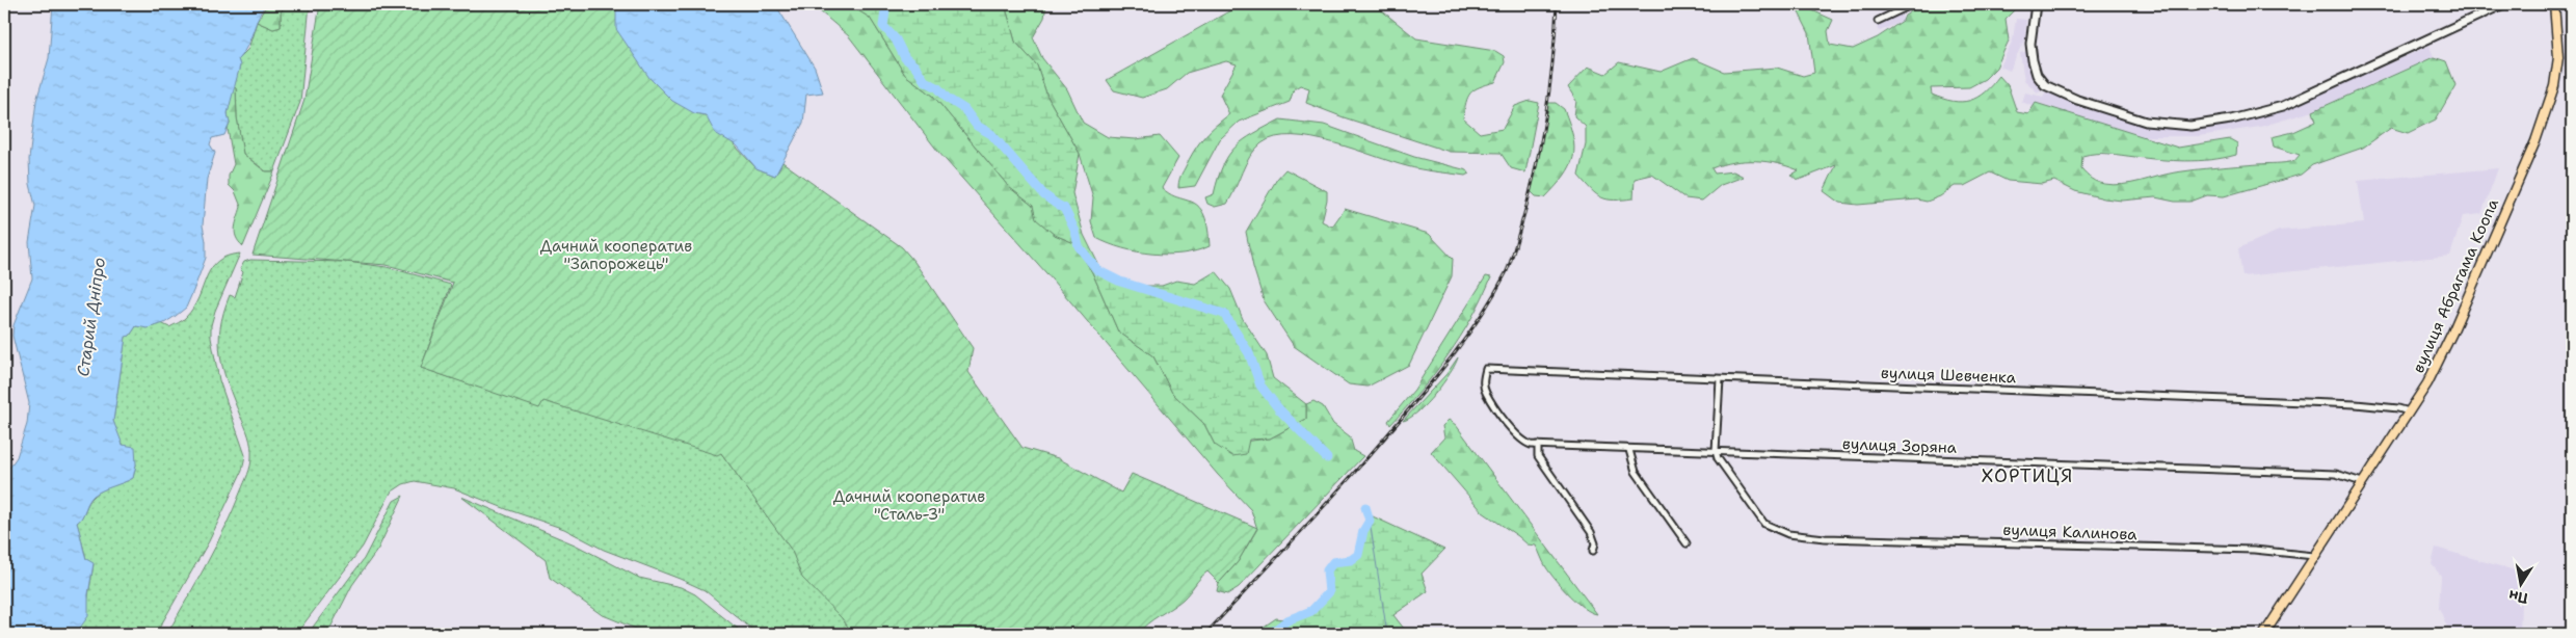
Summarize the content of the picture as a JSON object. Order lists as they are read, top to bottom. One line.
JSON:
{"streets":{"main road":["вулиця Абрагама Коопа"],"street":["вулиця Шевченка","вулиця Зоряна","вулиця Калинова"]},"crossings":[["вулиця Абрагама Коопа","вулиця Шевченка"],["вулиця Абрагама Коопа","вулиця Зоряна"],["вулиця Абрагама Коопа","вулиця Калинова"],["вулиця Шевченка","вулиця Зоряна"],["вулиця Зоряна","вулиця Калинова"]],"districts":["ХОРТИЦЯ"],"water":["Старий Дніпро"],"parks":["Дачний кооператив \"Запорожець\"","Дачний кооператив \"Сталь-3\""],"north":"bottom"}
